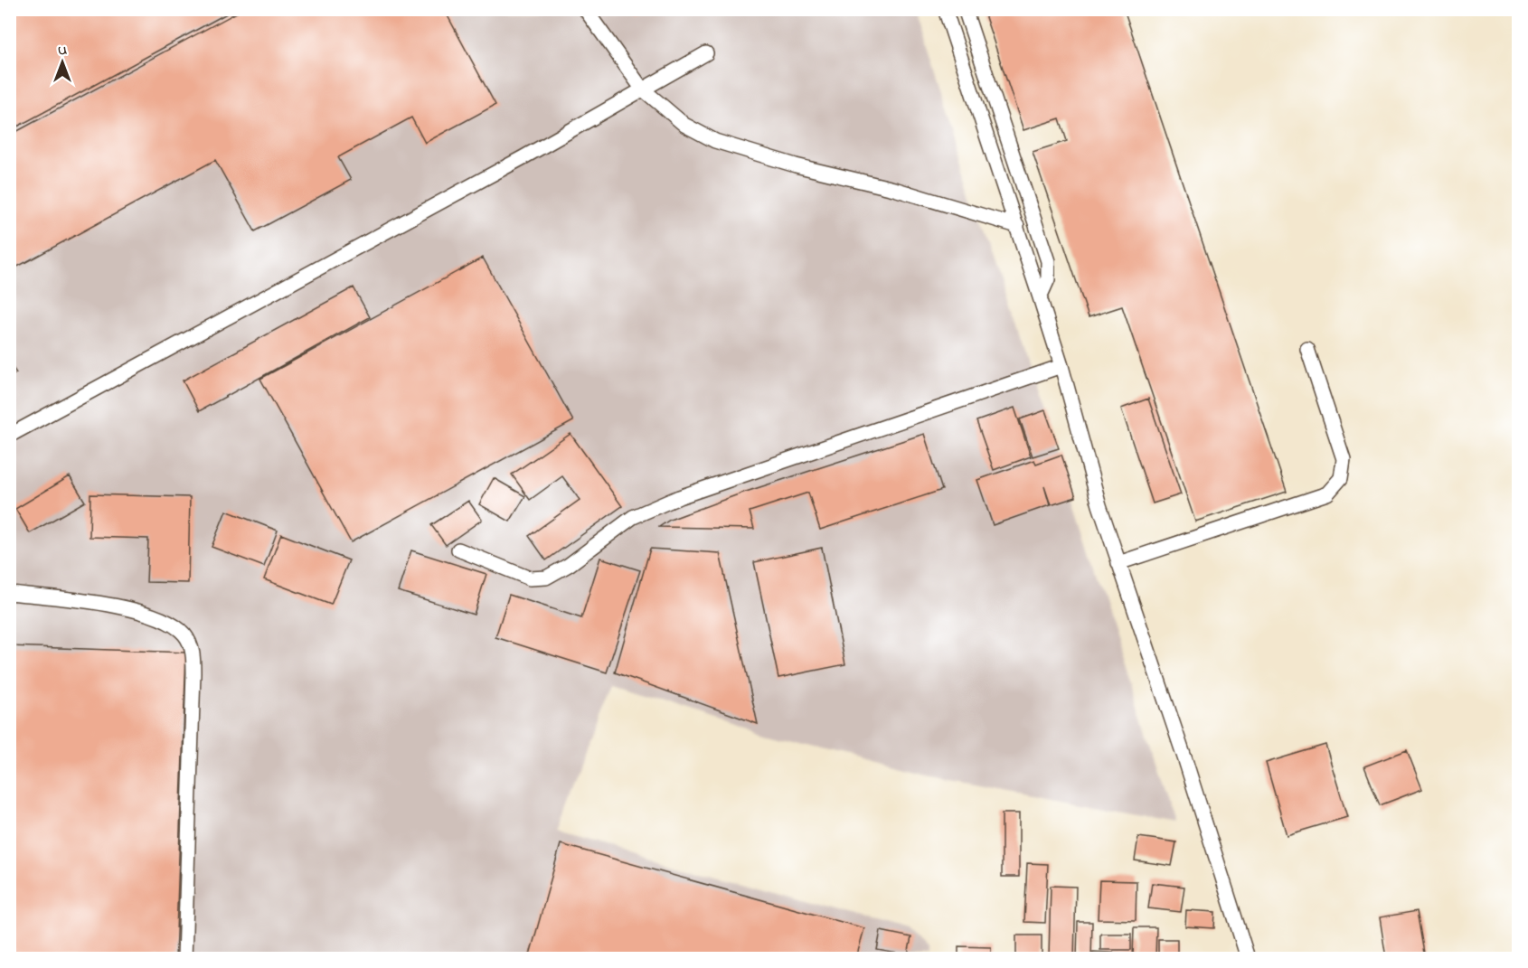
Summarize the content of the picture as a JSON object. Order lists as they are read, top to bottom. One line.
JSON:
{"north":"top"}
